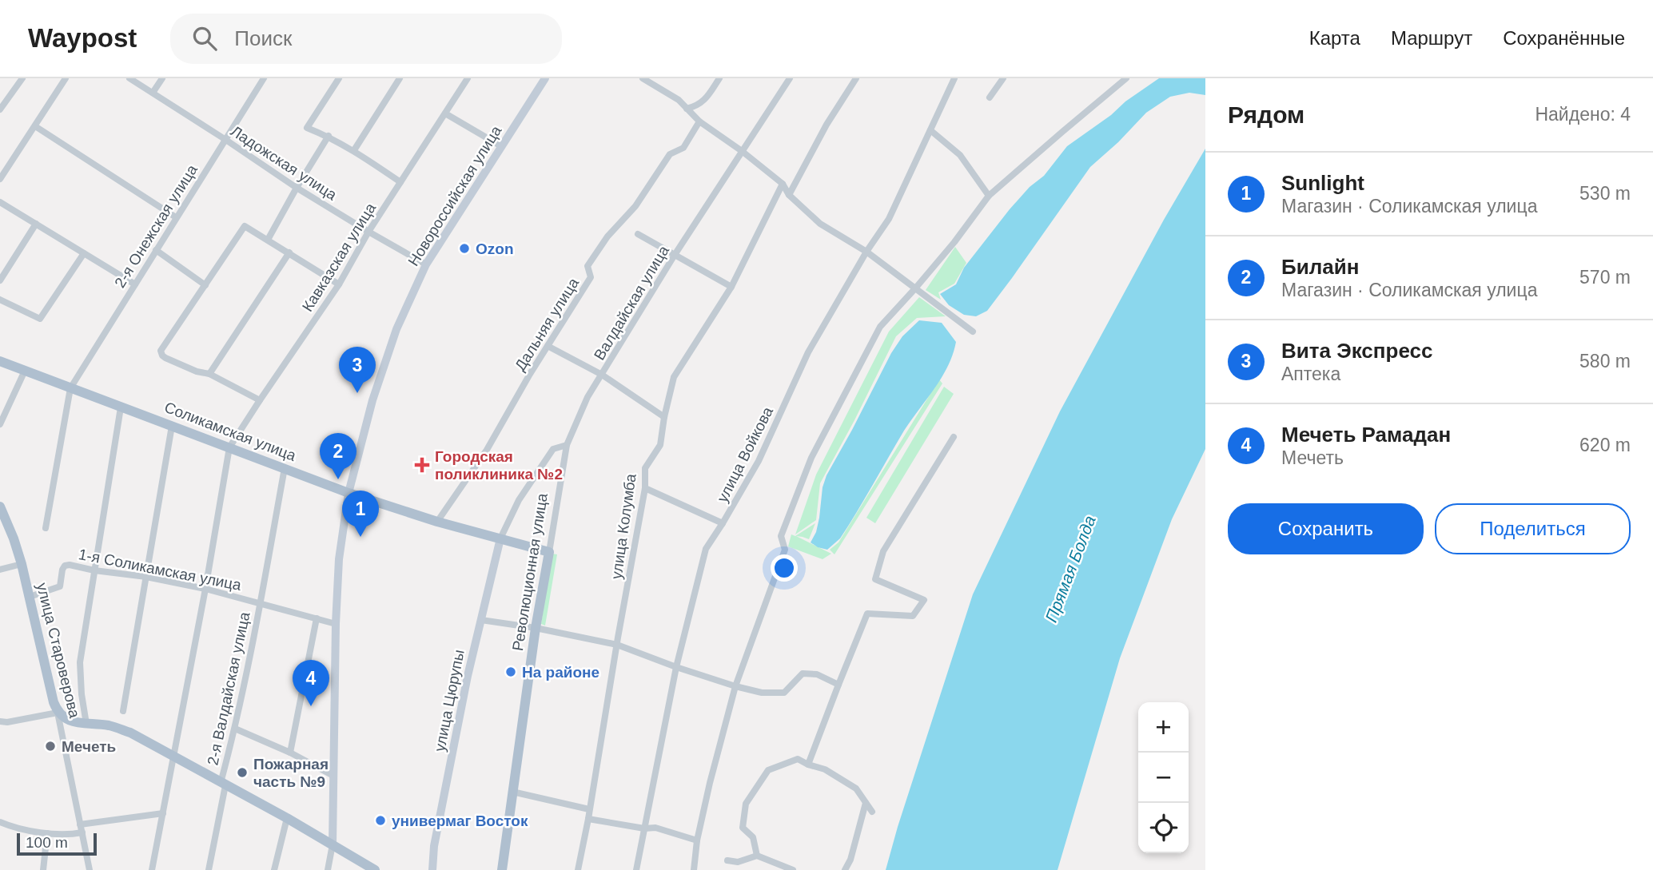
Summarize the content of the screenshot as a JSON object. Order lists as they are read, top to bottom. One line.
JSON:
{"streets":{"main road":["Соликамская улица","Революционная улица","улица Староверова"],"street":["Ладожская улица","Новороссийская улица","2-я Онежская улица","Кавказская улица","Валдайская улица","Дальняя улица","улица Войкова","улица Колумба","1-я Соликамская улица","2-я Валдайская улица","улица Цюрупы"]},"crossings":[["Ладожская улица","Новороссийская улица"],["Ладожская улица","2-я Онежская улица"],["Ладожская улица","Кавказская улица"],["Новороссийская улица","Соликамская улица"],["Новороссийская улица","1-я Соликамская улица"],["2-я Онежская улица","Соликамская улица"],["Кавказская улица","Соликамская улица"],["Валдайская улица","Революционная улица"],["Дальняя улица","Соликамская улица"],["Соликамская улица","Революционная улица"],["Соликамская улица","2-я Валдайская улица"],["Соликамская улица","улица Цюрупы"],["1-я Соликамская улица","улица Староверова"],["1-я Соликамская улица","2-я Валдайская улица"]],"water":["Прямая Болда"],"places":{"other":["Ozon","На районе","Мечеть","Пожарная часть №9","универмаг Восток"],"health":["Городская поликлиника №2"]},"scale_bar":"100 m","page":{"header":"Waypost","search":"Поиск","nav":["Карта","Маршрут","Сохранённые"],"heading":["Рядом","Найдено: 4"],"list":[{"mark":"1","name":"Sunlight","note":"Магазин · Соликамская улица","value":"530 m"},{"mark":"2","name":"Билайн","note":"Магазин · Соликамская улица","value":"570 m"},{"mark":"3","name":"Вита Экспресс","note":"Аптека","value":"580 m"},{"mark":"4","name":"Мечеть Рамадан","note":"Мечеть","value":"620 m"}],"pins":["3","2","1","4"],"buttons":["Сохранить","Поделиться"],"map_buttons":["+","−"],"scale":"100 m"}}
